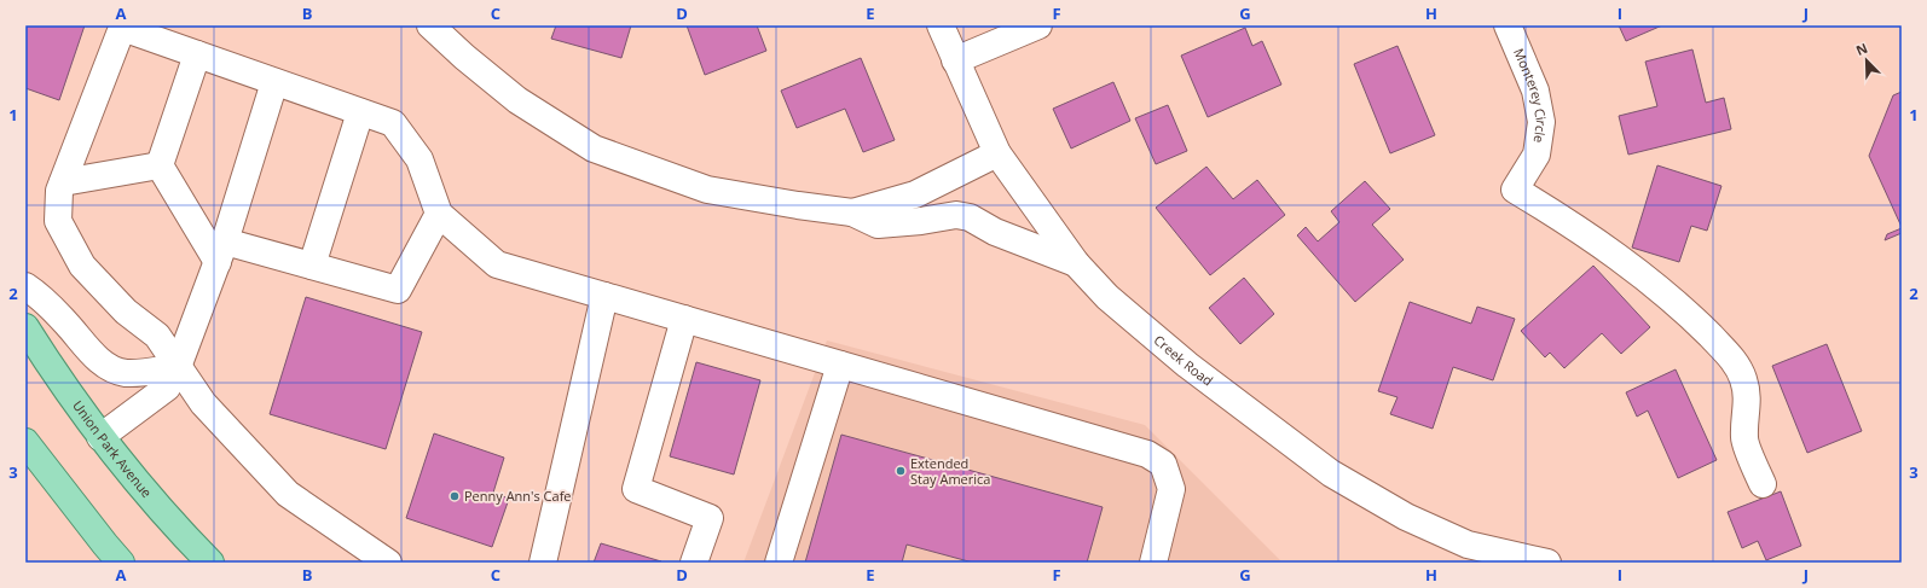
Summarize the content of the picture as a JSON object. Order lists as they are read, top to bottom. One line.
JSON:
{"streets":{"main road":["Union Park Avenue"],"street":["Monterey Circle","Creek Road"]},"places":["Extended Stay America","Penny Ann's Cafe"],"north":"top left","grid":{"columns":["A","B","C","D","E","F","G","H","I","J"],"rows":["1","2","3"]}}
